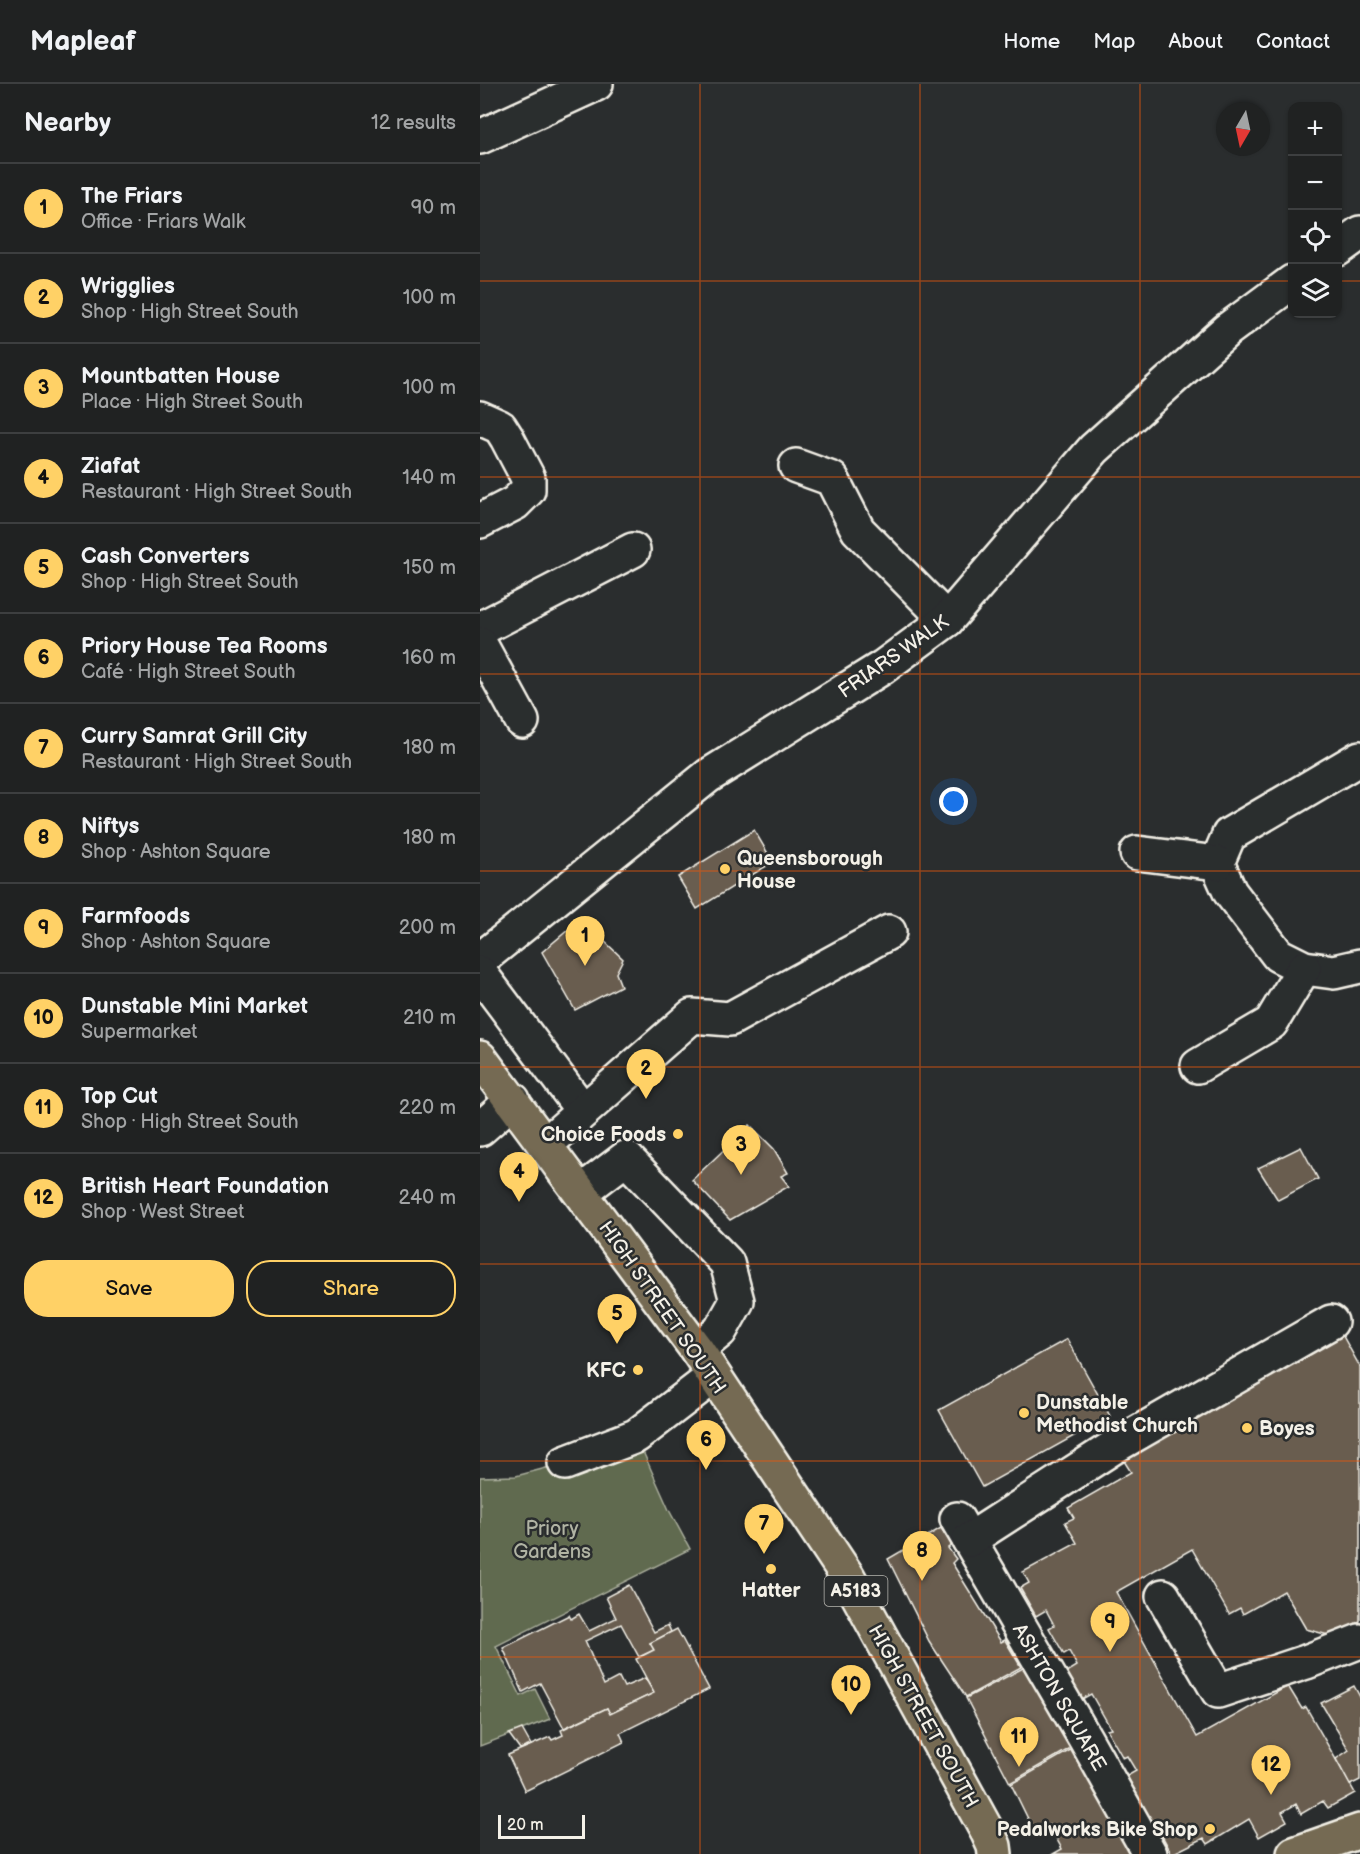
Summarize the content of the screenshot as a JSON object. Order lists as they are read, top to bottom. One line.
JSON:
{"streets":{"main road":["HIGH STREET SOUTH","A5183"],"street":["FRIARS WALK","ASHTON SQUARE"]},"parks":["Priory Gardens"],"places":["Queensborough House","Choice Foods","KFC","Dunstable Methodist Church","Boyes","Hatter","Pedalworks Bike Shop"],"scale_bar":"20 m","north":"bottom","page":{"header":"Mapleaf","nav":["Home","Map","About","Contact"],"heading":["Nearby","12 results"],"map_buttons":["+","−"],"list":[{"mark":"1","name":"The Friars","note":"Office · Friars Walk","value":"90 m"},{"mark":"2","name":"Wrigglies","note":"Shop · High Street South","value":"100 m"},{"mark":"3","name":"Mountbatten House","note":"Place · High Street South","value":"100 m"},{"mark":"4","name":"Ziafat","note":"Restaurant · High Street South","value":"140 m"},{"mark":"5","name":"Cash Converters","note":"Shop · High Street South","value":"150 m"},{"mark":"6","name":"Priory House Tea Rooms","note":"Café · High Street South","value":"160 m"},{"mark":"7","name":"Curry Samrat Grill City","note":"Restaurant · High Street South","value":"180 m"},{"mark":"8","name":"Niftys","note":"Shop · Ashton Square","value":"180 m"},{"mark":"9","name":"Farmfoods","note":"Shop · Ashton Square","value":"200 m"},{"mark":"10","name":"Dunstable Mini Market","note":"Supermarket","value":"210 m"},{"mark":"11","name":"Top Cut","note":"Shop · High Street South","value":"220 m"},{"mark":"12","name":"British Heart Foundation","note":"Shop · West Street","value":"240 m"}],"pins":["1","2","3","4","5","6","7","8","9","10","11","12"],"buttons":["Save","Share"],"scale":"20 m"}}
